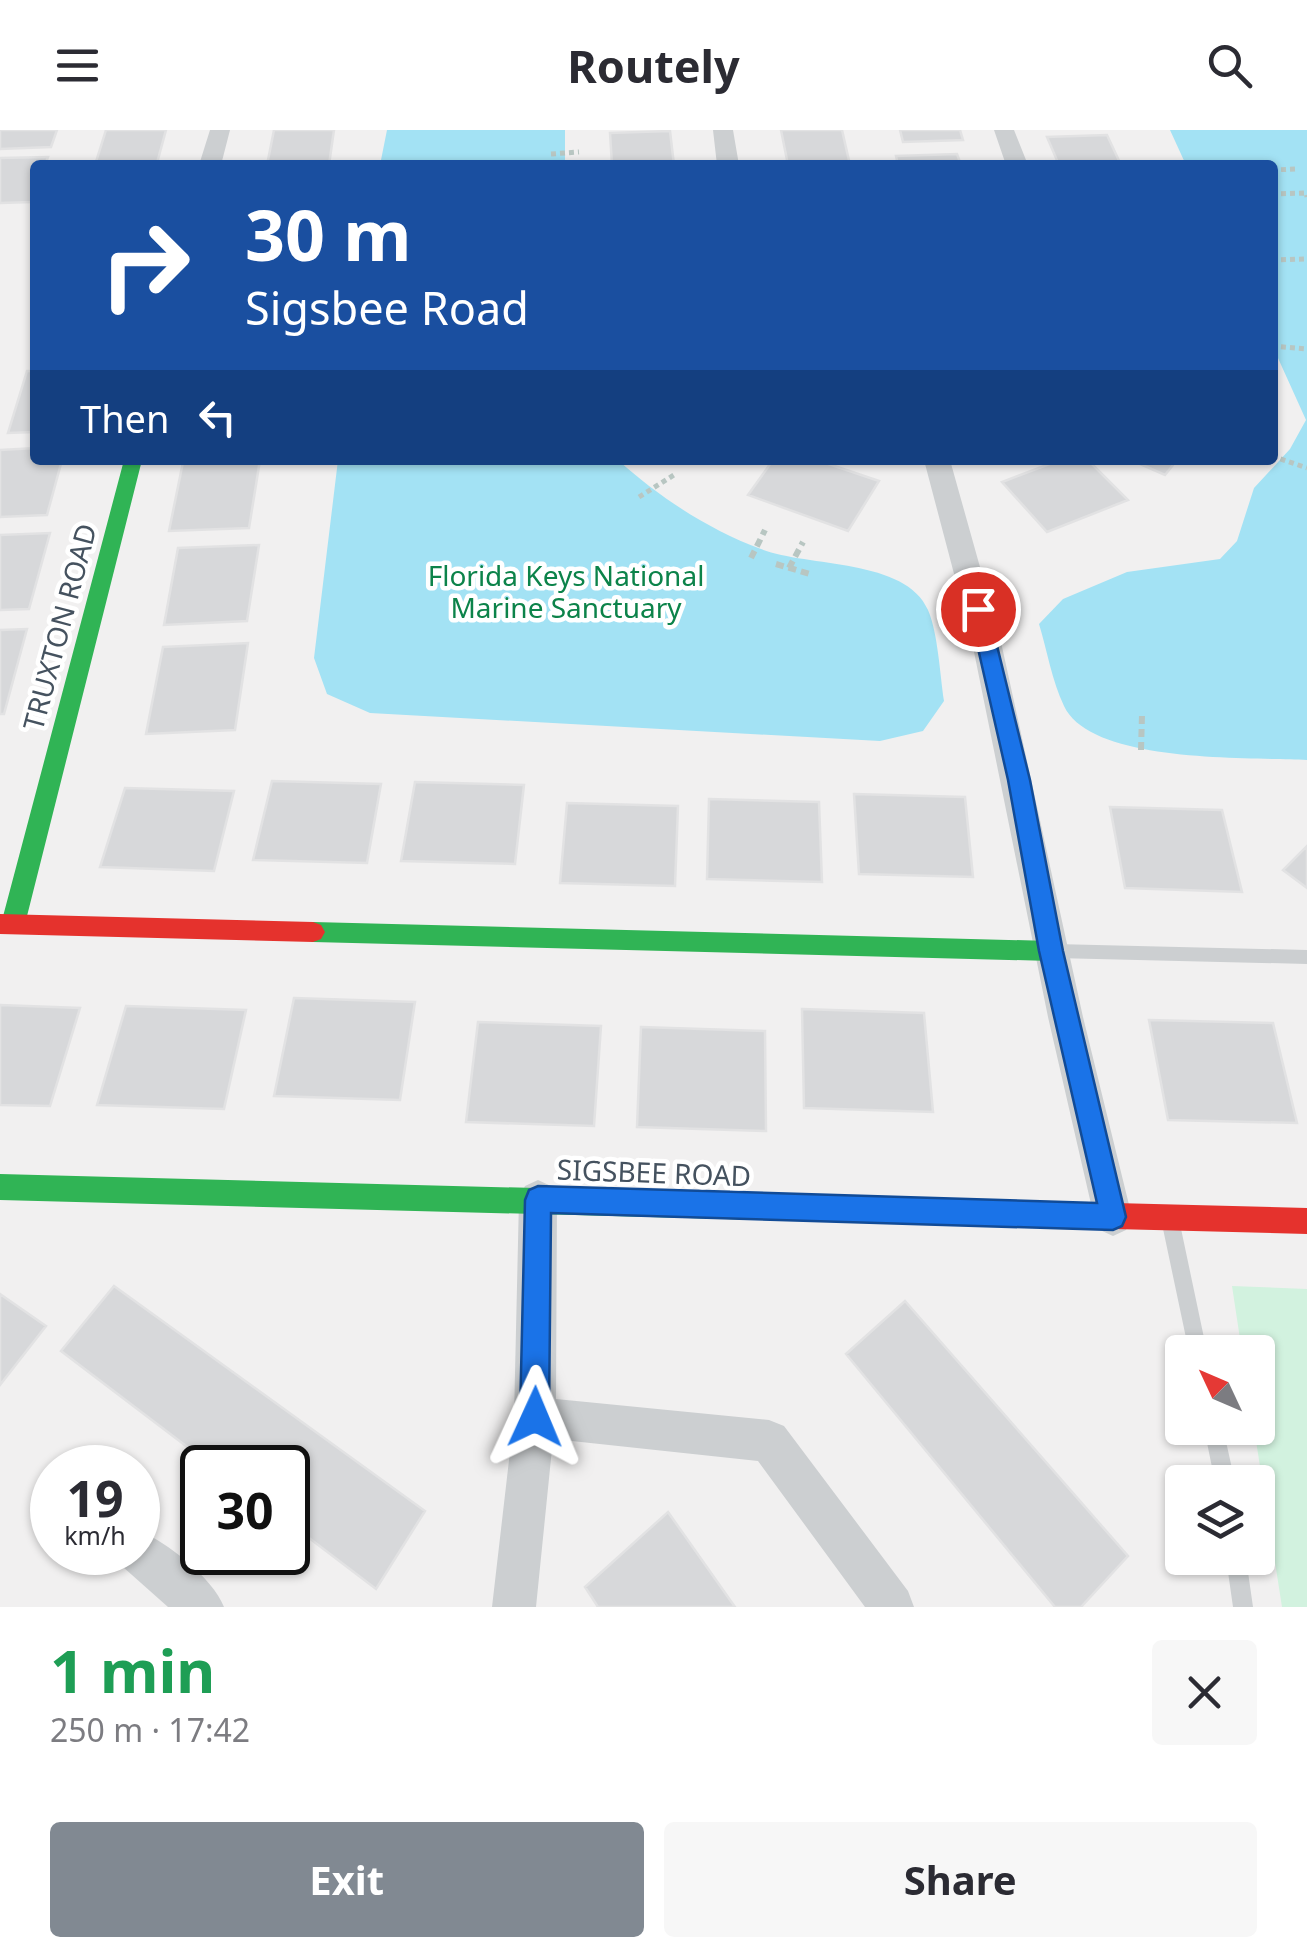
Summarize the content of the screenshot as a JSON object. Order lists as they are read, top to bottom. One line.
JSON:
{"streets":{"street":["TRUXTON ROAD","SIGSBEE ROAD"]},"parks":["Florida Keys National Marine Sanctuary"],"north":"top left","page":{"header":"Routely","turn":["30 m","Sigsbee Road"],"then":"Then","speed":"19 km/h","limit":"30","heading":["1 min","250 m · 17:42"],"buttons":["Exit","Share"]}}
